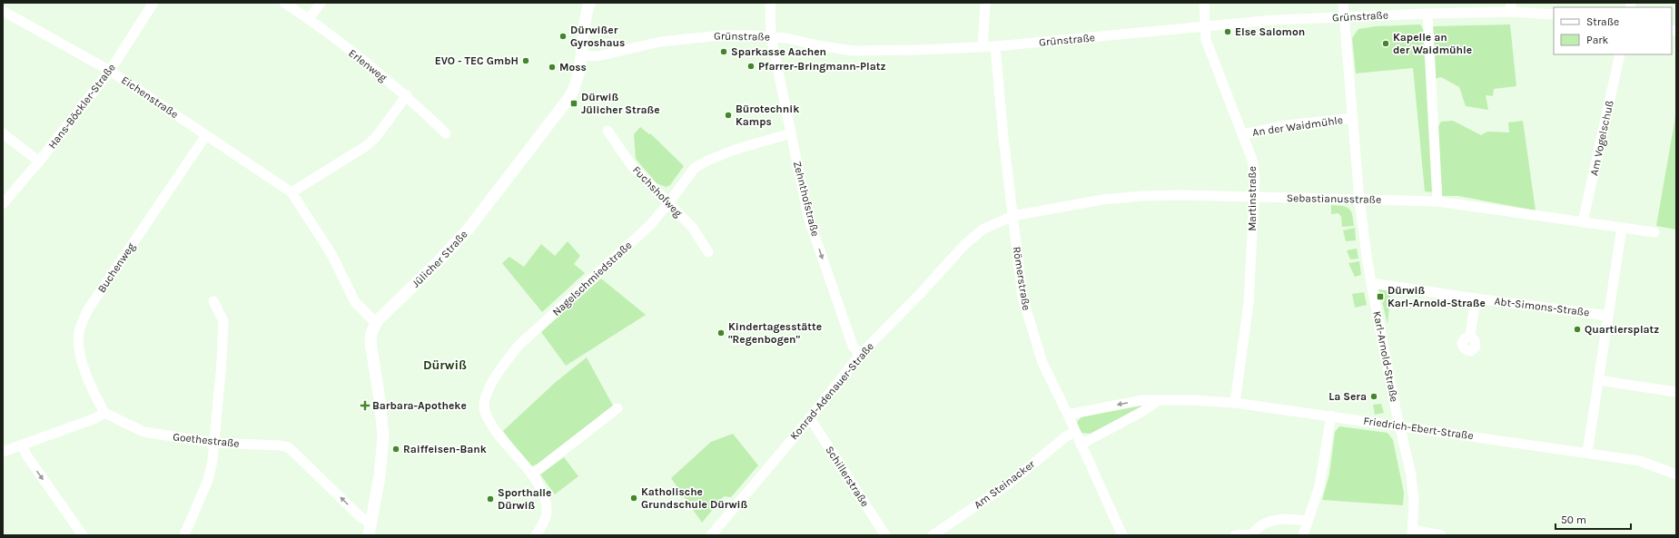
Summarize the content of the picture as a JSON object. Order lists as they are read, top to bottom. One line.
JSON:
{"streets":{"street":["Grünstraße","Erlenweg","Eichenstraße","Hans-Böckler-Straße","An der Waidmühle","Am Vogelschuß","Fuchshofweg","Zehnthofstraße","Martinstraße","Sebastianusstraße","Jülicher Straße","Buchenweg","Nagelschmiedstraße","Römerstraße","Abt-Simons-Straße","Karl-Arnold-Straße","Konrad-Adenauer-Straße","Friedrich-Ebert-Straße","Goethestraße","Schillerstraße","Am Steinacker"]},"crossings":[["Grünstraße","An der Waidmühle"],["Grünstraße","Zehnthofstraße"],["Grünstraße","Martinstraße"],["Grünstraße","Jülicher Straße"],["Grünstraße","Römerstraße"],["Eichenstraße","Hans-Böckler-Straße"],["Eichenstraße","Jülicher Straße"],["Eichenstraße","Buchenweg"],["An der Waidmühle","Martinstraße"],["An der Waidmühle","Sebastianusstraße"],["An der Waidmühle","Karl-Arnold-Straße"],["Am Vogelschuß","Sebastianusstraße"],["Fuchshofweg","Nagelschmiedstraße"],["Zehnthofstraße","Nagelschmiedstraße"],["Zehnthofstraße","Konrad-Adenauer-Straße"],["Martinstraße","Sebastianusstraße"],["Martinstraße","Friedrich-Ebert-Straße"],["Sebastianusstraße","Römerstraße"],["Sebastianusstraße","Karl-Arnold-Straße"],["Sebastianusstraße","Konrad-Adenauer-Straße"],["Buchenweg","Goethestraße"],["Römerstraße","Konrad-Adenauer-Straße"],["Römerstraße","Friedrich-Ebert-Straße"],["Römerstraße","Am Steinacker"],["Abt-Simons-Straße","Karl-Arnold-Straße"],["Karl-Arnold-Straße","Friedrich-Ebert-Straße"],["Konrad-Adenauer-Straße","Schillerstraße"]],"one_way":["Zehnthofstraße","Goethestraße"],"districts":["Dürwiß"],"places":{"other":["Else Salomon","Dürwißer Gyroshaus","Kapelle an der Waidmühle","Sparkasse Aachen","EVO - TEC GmbH","Pfarrer-Bringmann-Platz","Moss","Bürotechnik Kamps","Quartiersplatz","Kindertagesstätte \"Regenbogen\"","La Sera","Raiffeisen-Bank","Katholische Grundschule Dürwiß","Sporthalle Dürwiß"],"transit":["Dürwiß Jülicher Straße","Dürwiß Karl-Arnold-Straße"],"health":["Barbara-Apotheke"]},"legend":["Straße","Park"],"scale_bar":"50 m"}
